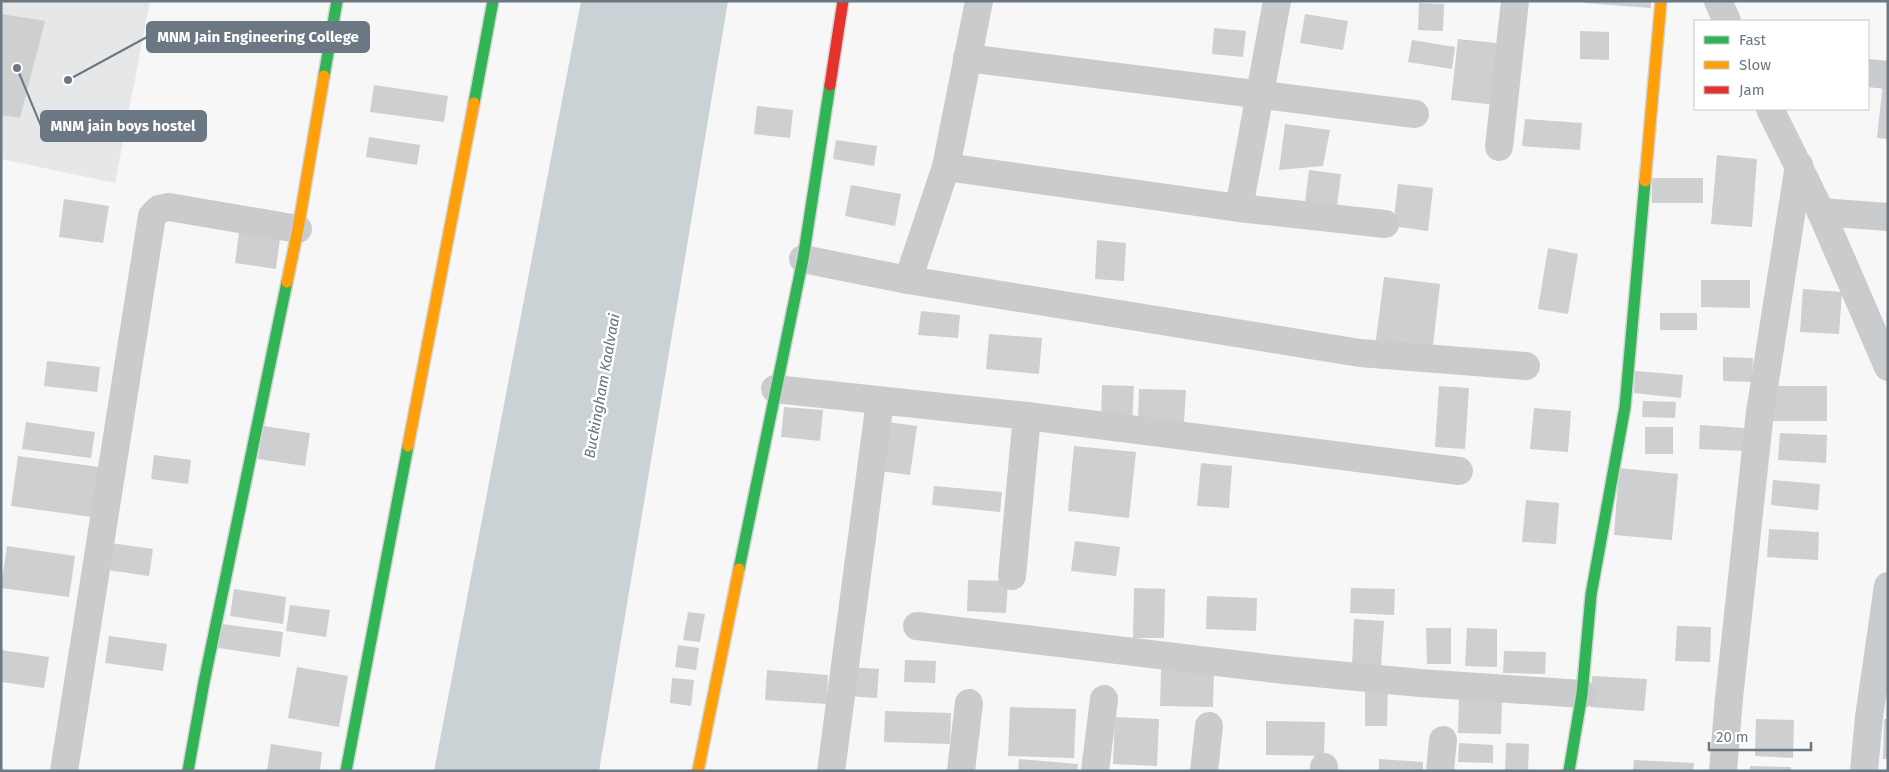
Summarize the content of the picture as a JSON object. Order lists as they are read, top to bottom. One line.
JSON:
{"water":["Buckingham Kaalvaai"],"places":["MNM jain boys hostel","MNM Jain Engineering College"],"legend":["Fast","Slow","Jam"],"scale_bar":"20 m"}
